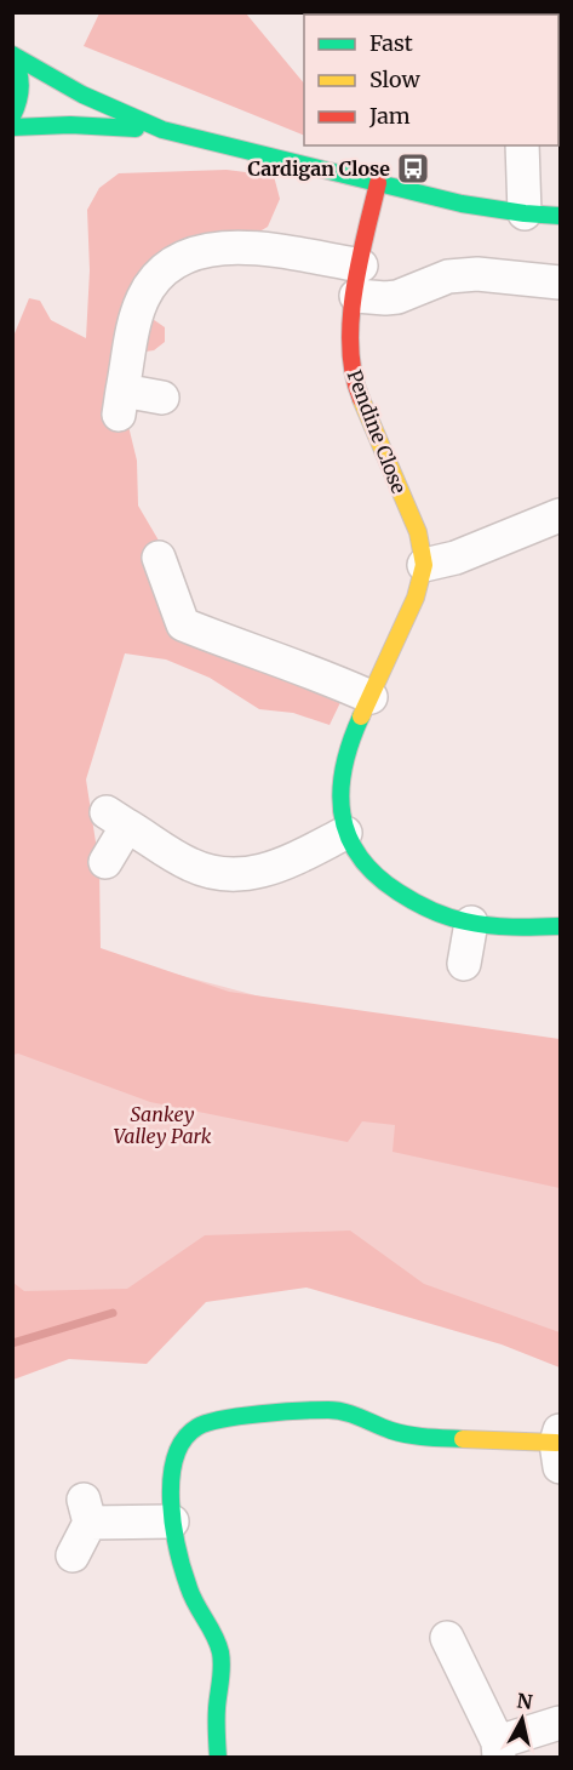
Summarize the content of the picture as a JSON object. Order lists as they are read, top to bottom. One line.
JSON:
{"streets":{"street":["Pendine Close"]},"parks":["Sankey Valley Park"],"places":{"bus stop":["Cardigan Close"]},"legend":["Fast","Slow","Jam"],"north":"top"}
